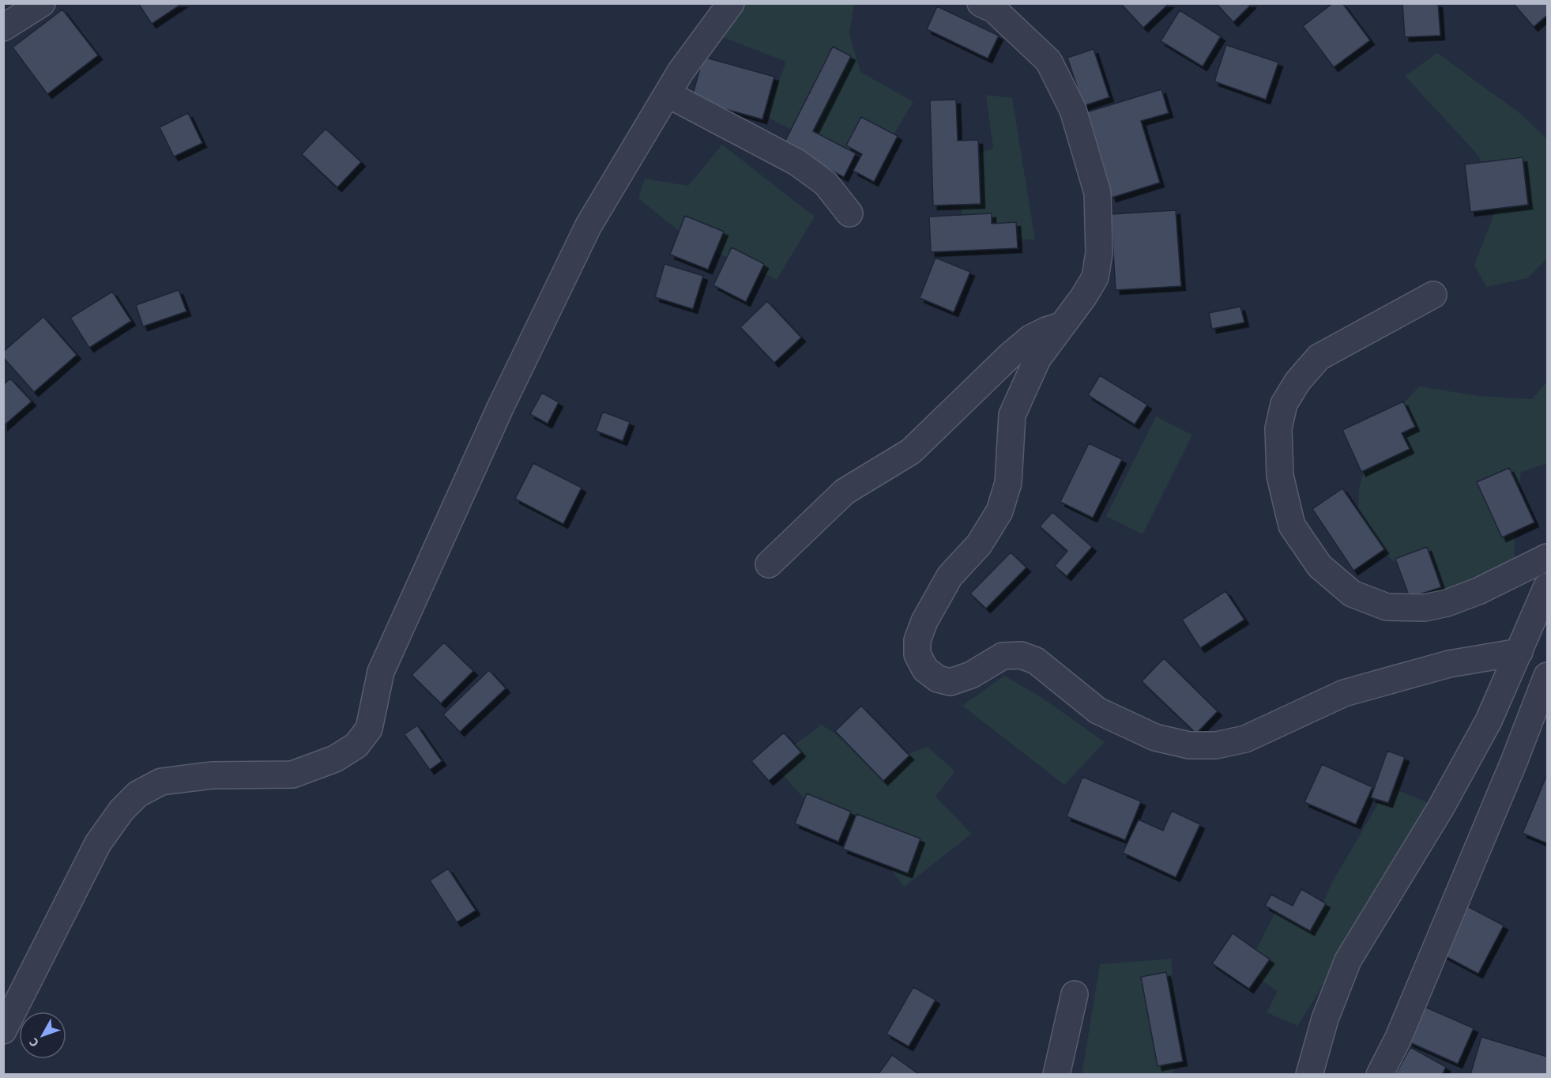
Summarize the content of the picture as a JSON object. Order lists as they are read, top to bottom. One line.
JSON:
{"north":"bottom left"}
